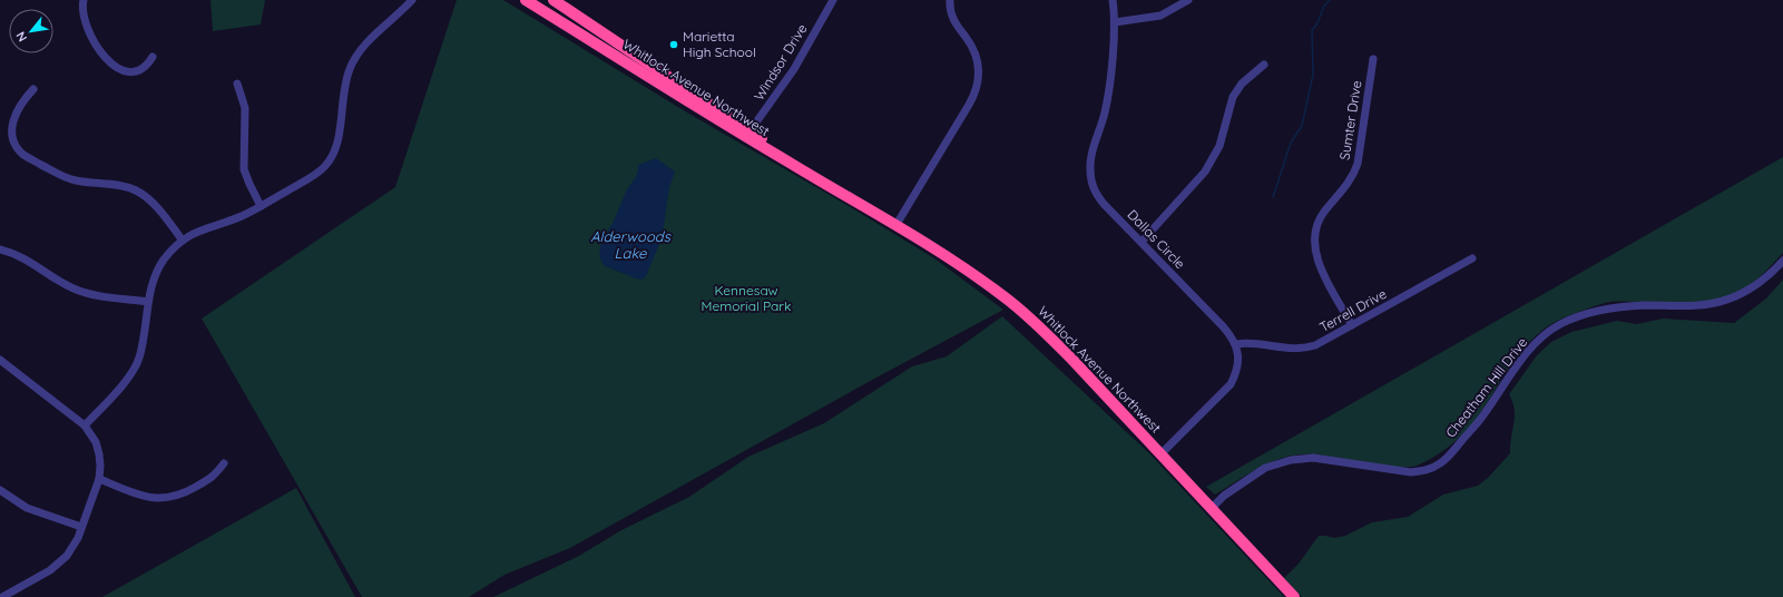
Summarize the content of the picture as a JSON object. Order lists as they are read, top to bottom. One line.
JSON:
{"streets":{"highway":["Whitlock Avenue Northwest"],"street":["Windsor Drive","Sumter Drive","Dallas Circle","Terrell Drive","Cheatham Hill Drive"]},"crossings":[["Windsor Drive","Whitlock Avenue Northwest"],["Whitlock Avenue Northwest","Cheatham Hill Drive"],["Sumter Drive","Terrell Drive"],["Dallas Circle","Terrell Drive"]],"water":["Alderwoods Lake"],"parks":["Kennesaw Memorial Park"],"places":["Marietta High School"],"north":"bottom left"}
